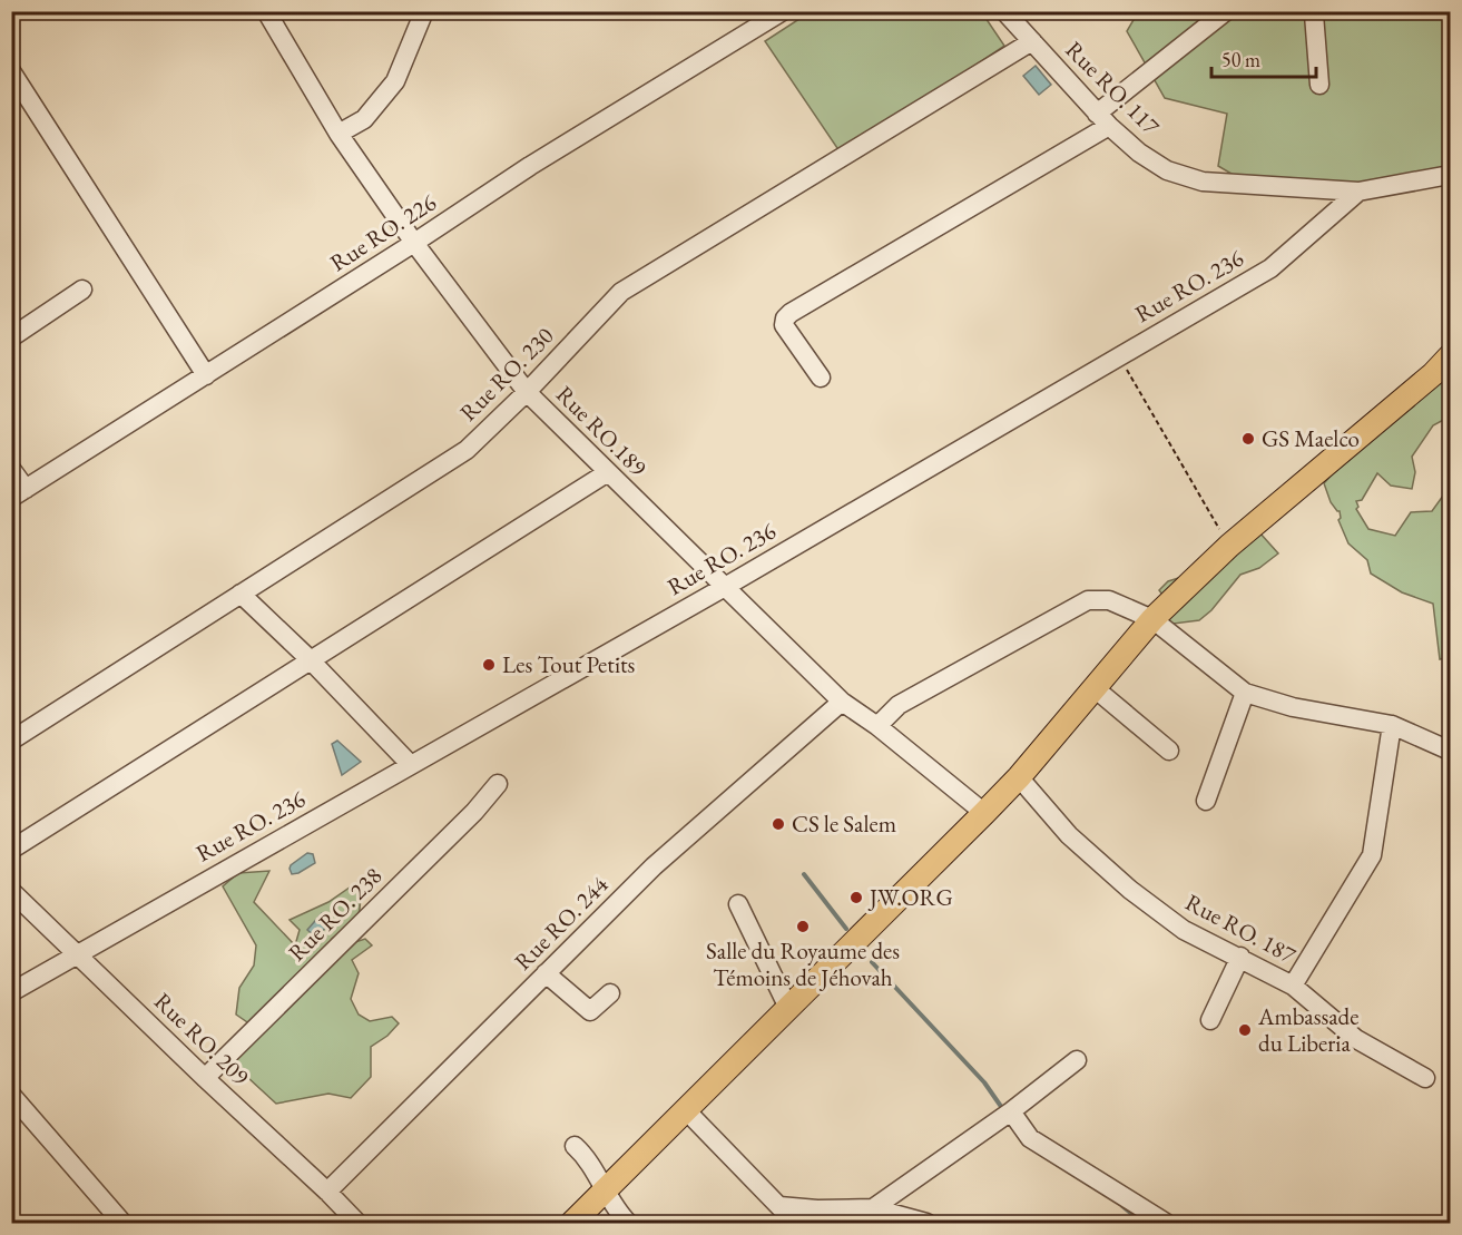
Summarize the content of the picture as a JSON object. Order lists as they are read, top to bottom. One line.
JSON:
{"streets":{"street":["Rue RO. 117","Rue RO. 226","Rue RO. 236","Rue RO. 230","Rue RO.189","Rue RO. 238","Rue RO. 244","Rue RO. 187","Rue RO. 209"]},"crossings":[["Rue RO. 117","Rue RO. 236"],["Rue RO. 117","Rue RO. 230"],["Rue RO. 226","Rue RO.189"],["Rue RO. 236","Rue RO.189"],["Rue RO. 236","Rue RO. 209"],["Rue RO. 230","Rue RO.189"],["Rue RO.189","Rue RO. 244"],["Rue RO. 238","Rue RO. 209"],["Rue RO. 244","Rue RO. 209"]],"places":["GS Maelco","Les Tout Petits","CS le Salem","JW.ORG","Salle du Royaume des Témoins de Jéhovah","Ambassade du Liberia"],"scale_bar":"50 m"}
